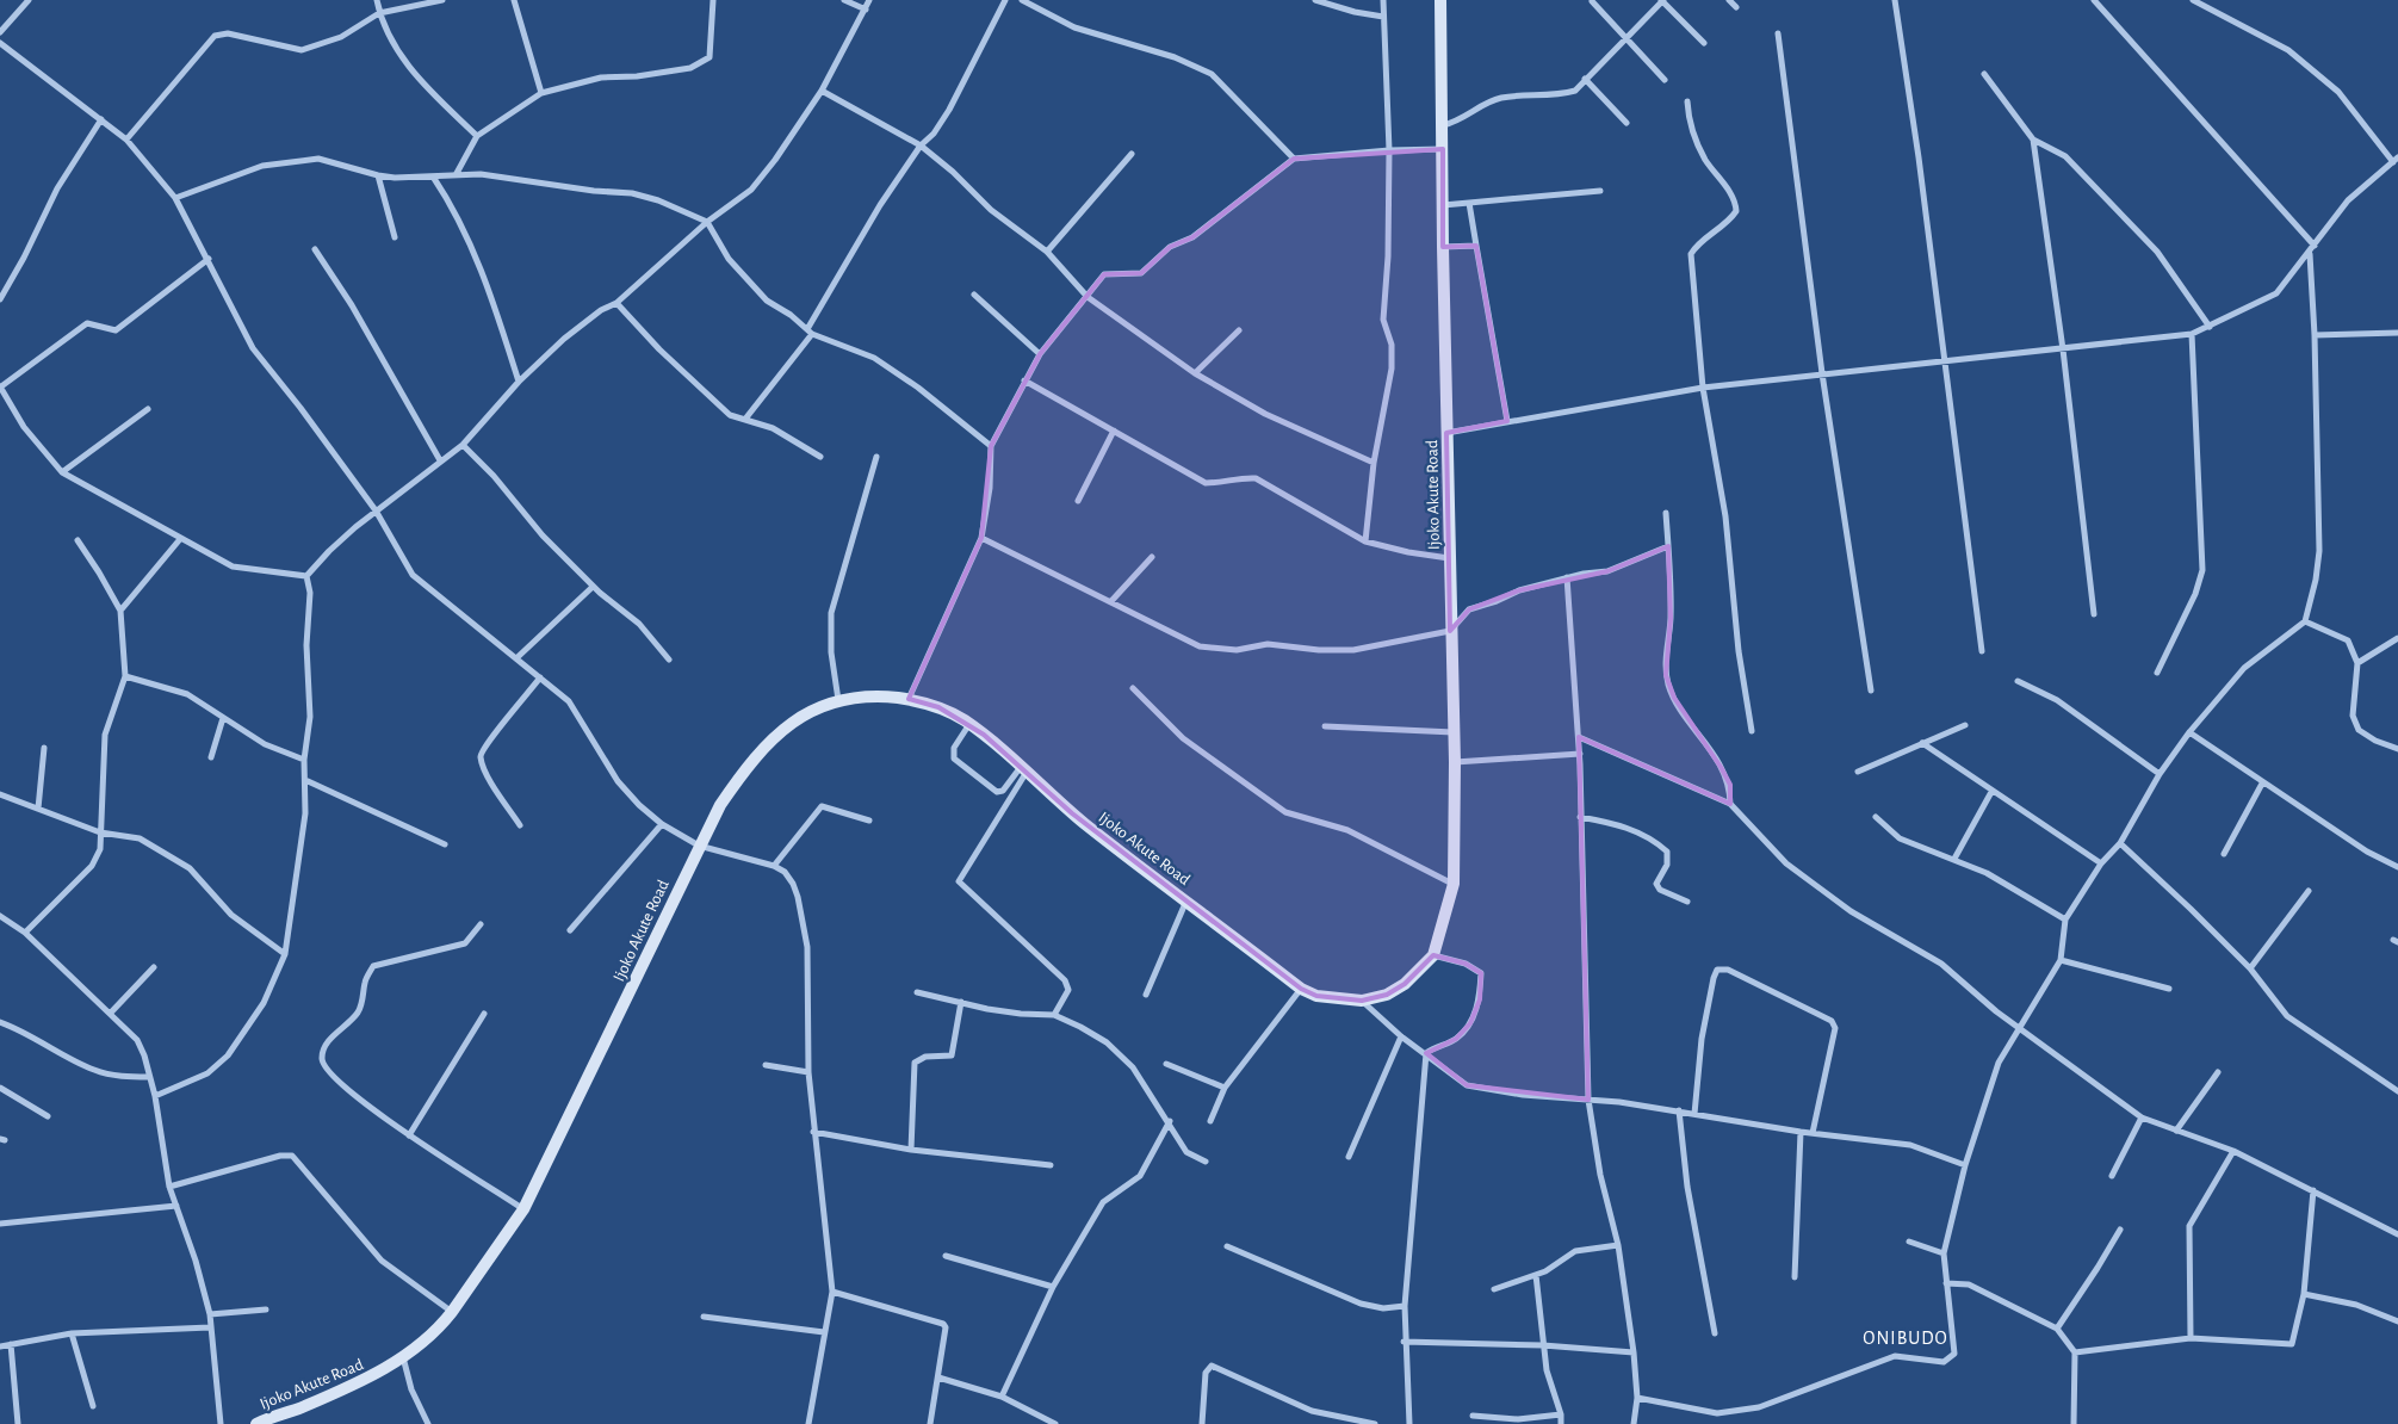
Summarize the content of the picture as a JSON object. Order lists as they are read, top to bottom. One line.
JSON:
{"streets":{"main road":["Ijoko Akute Road"]},"districts":["ONIBUDO"]}
